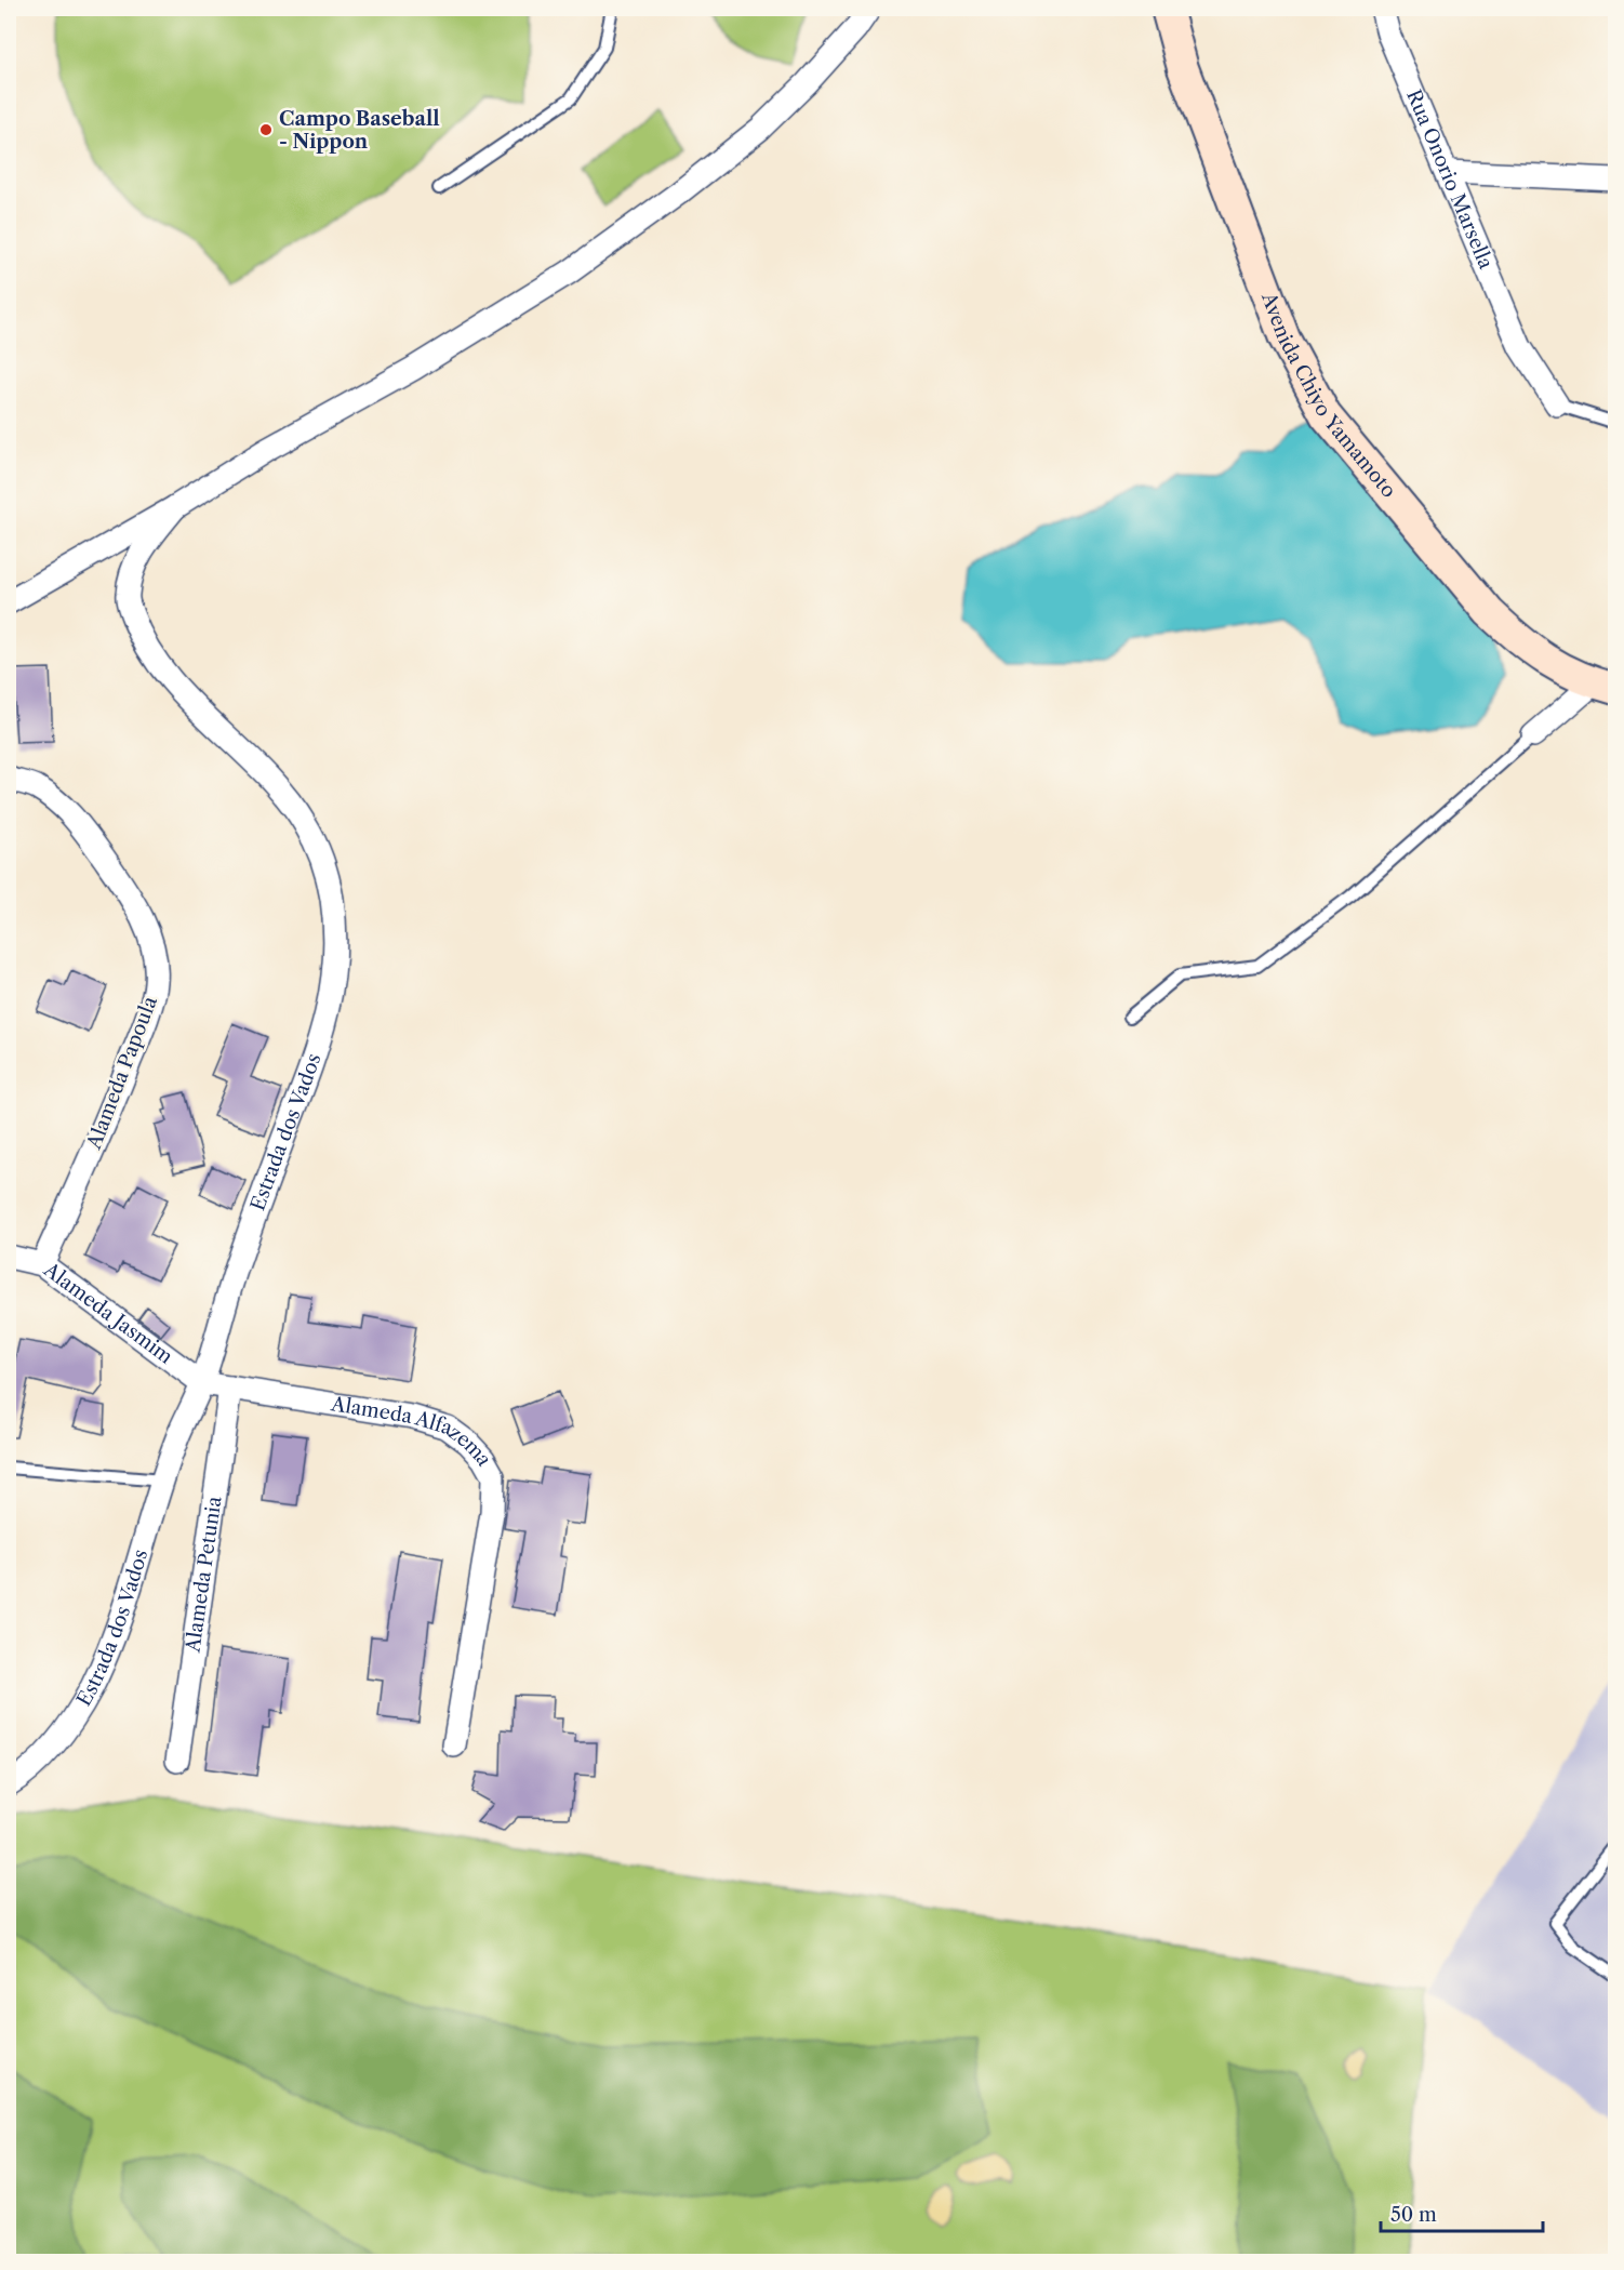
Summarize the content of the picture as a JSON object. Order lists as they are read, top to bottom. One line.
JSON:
{"streets":{"street":["Rua Onorio Marsella","Avenida Chiyo Yamamoto","Alameda Papoula","Estrada dos Vados","Alameda Jasmim","Alameda Alfazema","Alameda Petunia"]},"crossings":[["Alameda Papoula","Alameda Jasmim"],["Estrada dos Vados","Alameda Jasmim"],["Estrada dos Vados","Alameda Alfazema"],["Alameda Jasmim","Alameda Alfazema"],["Alameda Alfazema","Alameda Petunia"]],"places":["Campo Baseball - Nippon"],"scale_bar":"50 m"}
